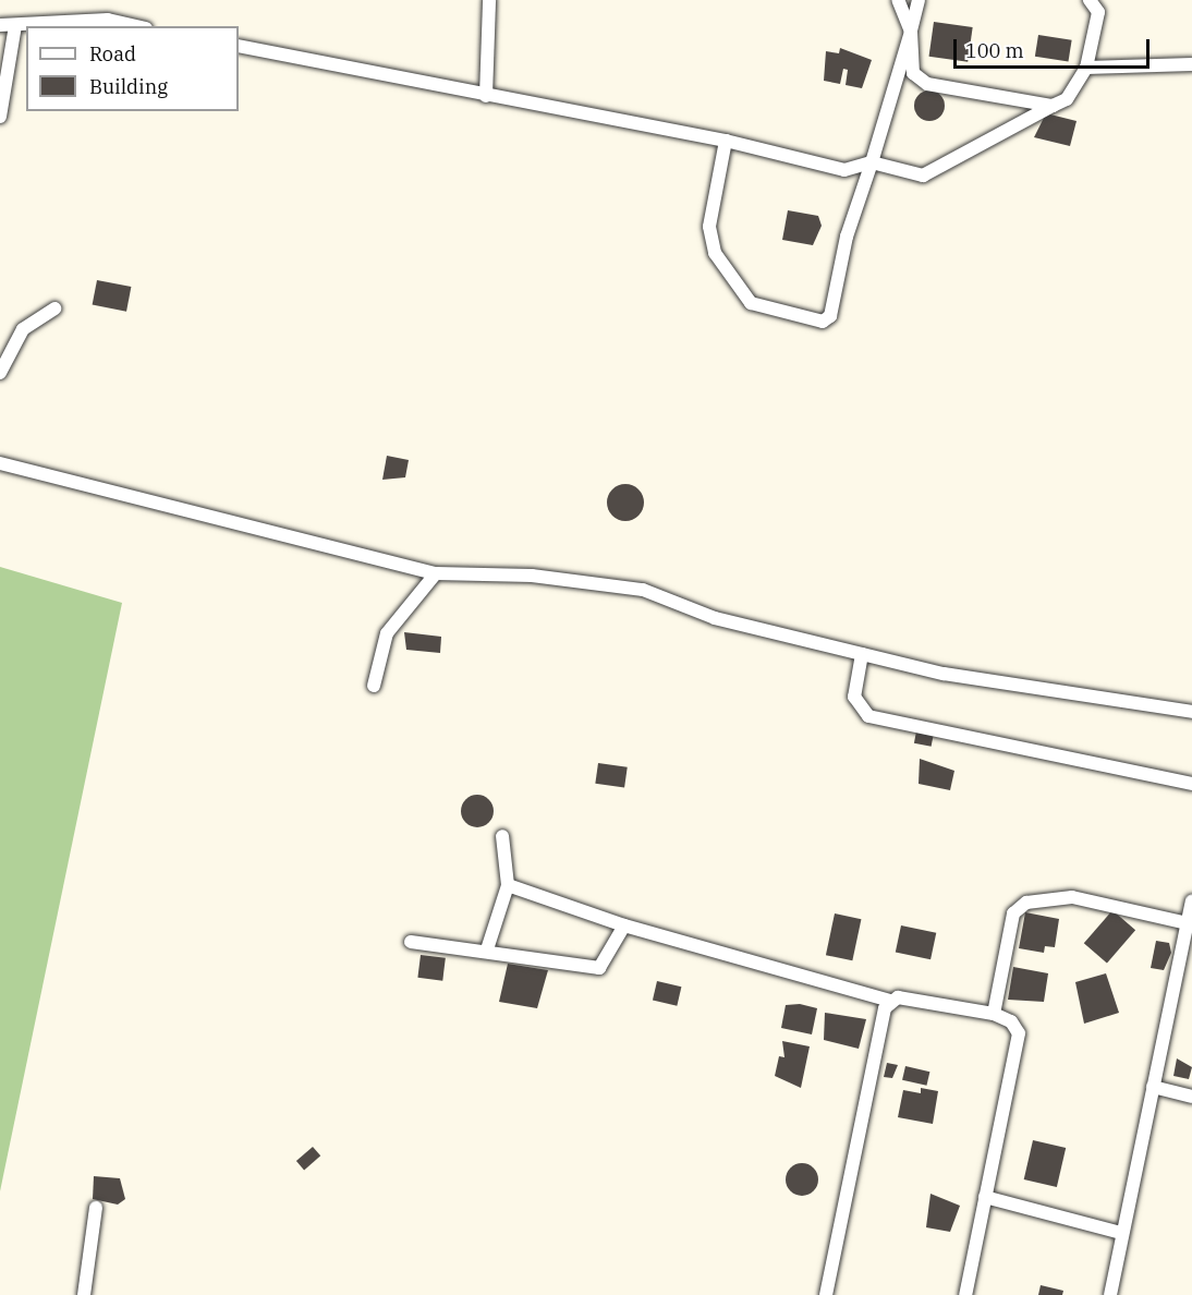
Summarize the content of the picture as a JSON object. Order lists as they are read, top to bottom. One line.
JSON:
{"legend":["Road","Building"],"scale_bar":"100 m"}
